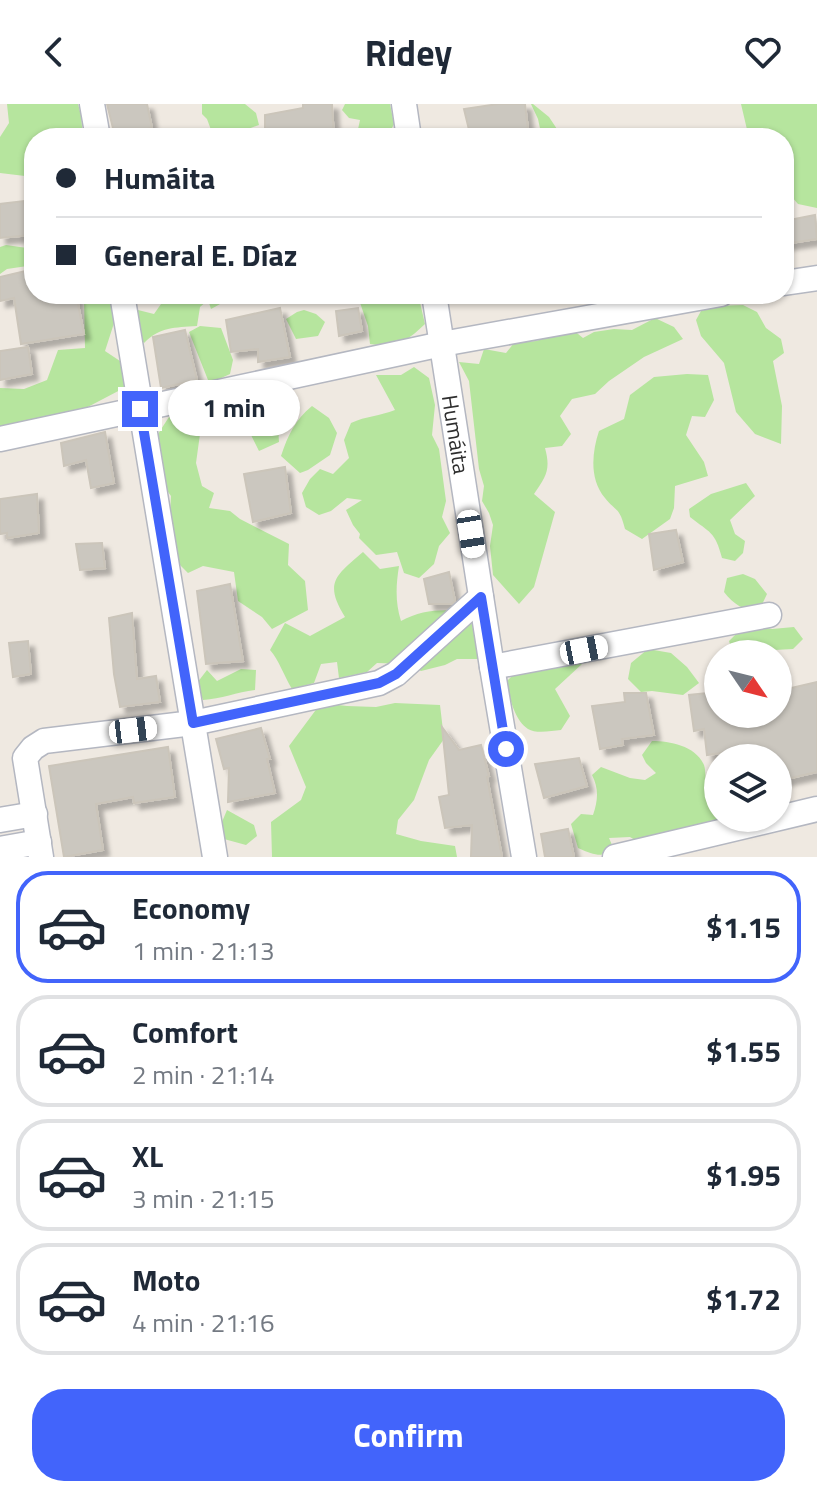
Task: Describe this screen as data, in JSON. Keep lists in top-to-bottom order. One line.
{"streets":{"street":["Humáita"]},"north":"bottom right","page":{"header":"Ridey","banner":["Humáita","General E. Díaz"],"bubble":"1 min","list":[{"name":"Economy","note":"1 min · 21:13","value":"$1.15"},{"name":"Comfort","note":"2 min · 21:14","value":"$1.55"},{"name":"XL","note":"3 min · 21:15","value":"$1.95"},{"name":"Moto","note":"4 min · 21:16","value":"$1.72"}],"buttons":"Confirm"}}
